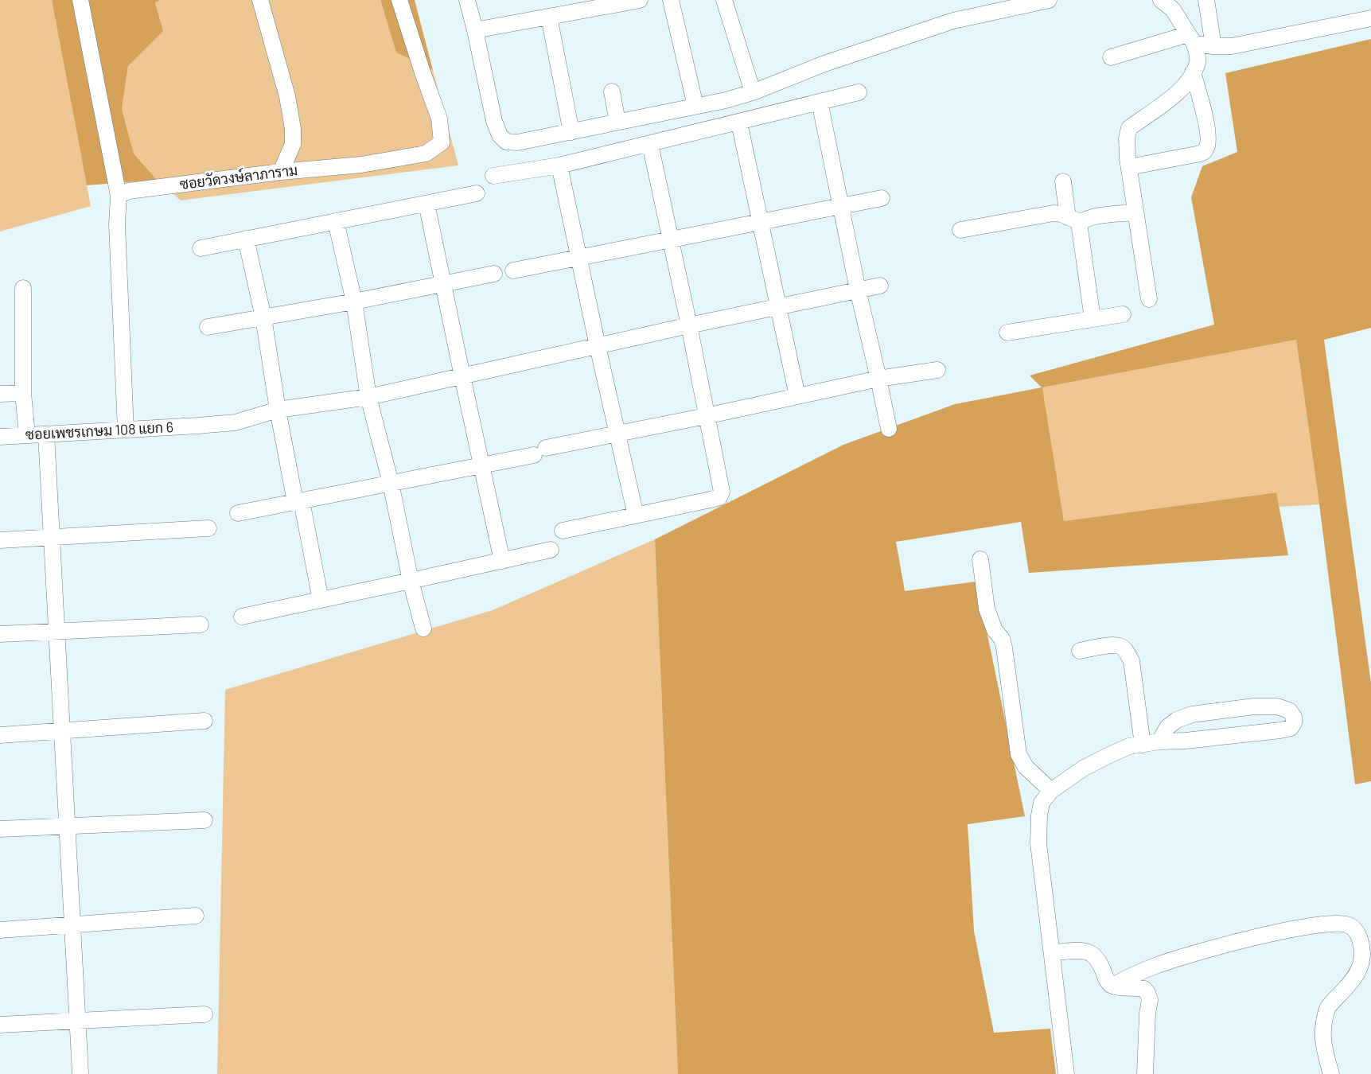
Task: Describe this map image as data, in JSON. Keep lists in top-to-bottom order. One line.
{"streets":{"street":["ซอยวัดวงษ์ลาภาราม","ซอยเพชรเกษม 108 แยก 6"]}}
